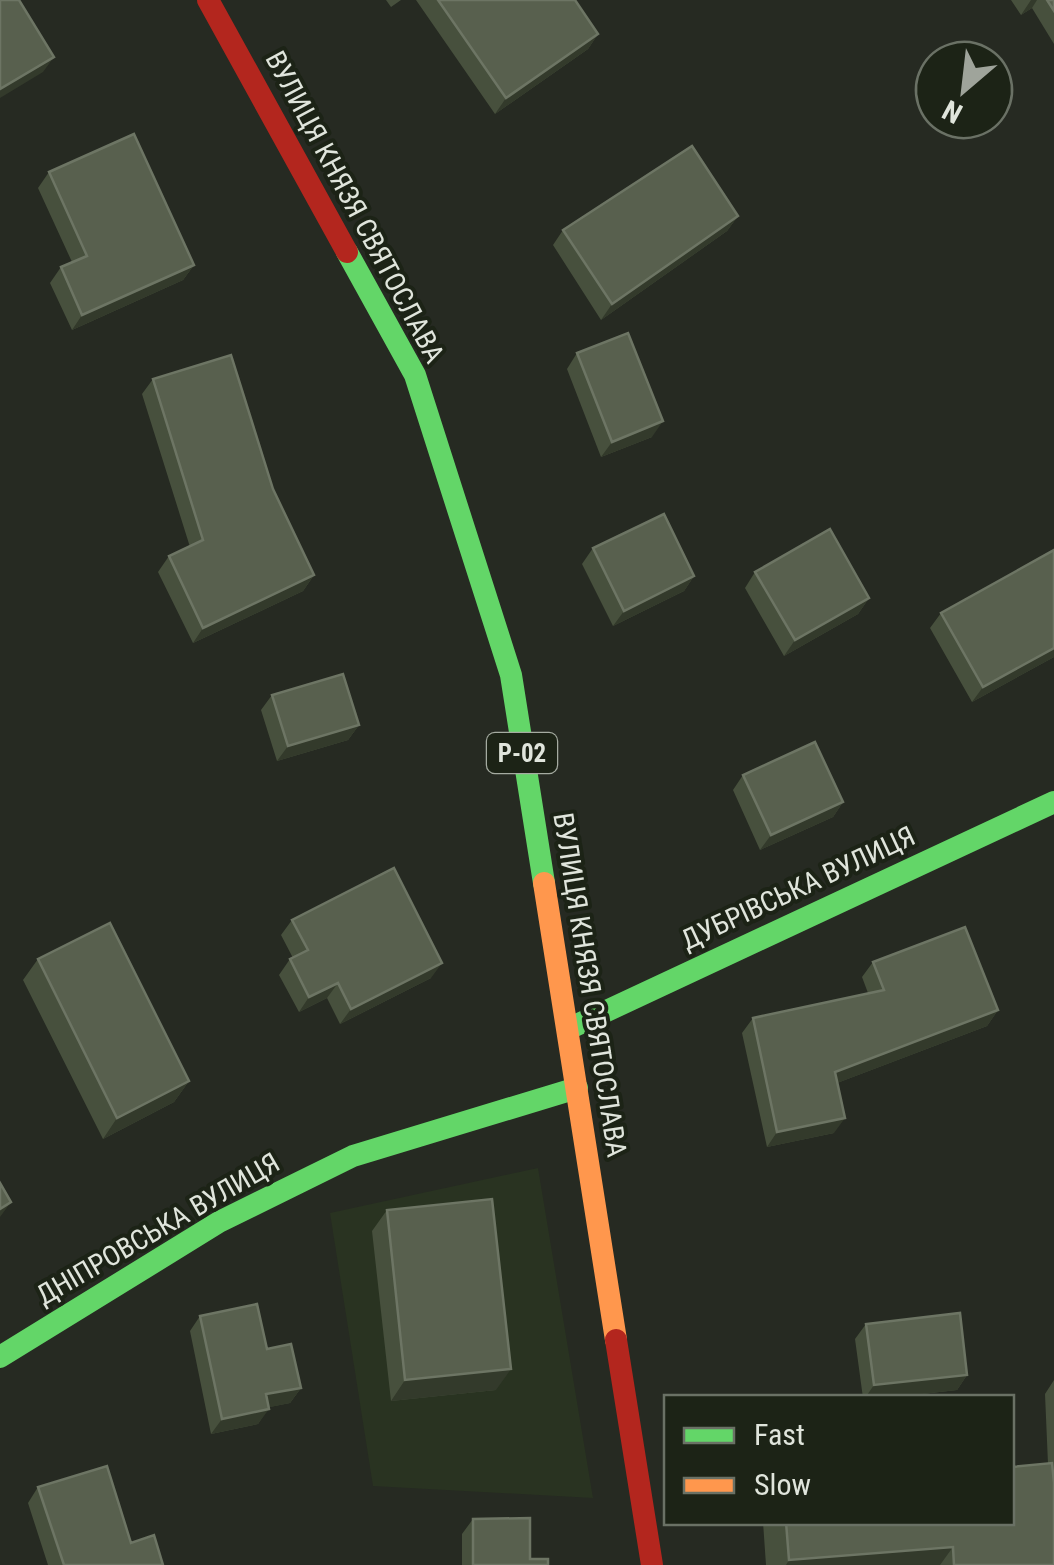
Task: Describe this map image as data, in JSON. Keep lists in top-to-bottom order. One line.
{"streets":{"main road":["ВУЛИЦЯ КНЯЗЯ СВЯТОСЛАВА","Р-02","ДУБРІВСЬКА ВУЛИЦЯ","ДНІПРОВСЬКА ВУЛИЦЯ"]},"crossings":[["ВУЛИЦЯ КНЯЗЯ СВЯТОСЛАВА","ДУБРІВСЬКА ВУЛИЦЯ"],["ВУЛИЦЯ КНЯЗЯ СВЯТОСЛАВА","ДНІПРОВСЬКА ВУЛИЦЯ"]],"legend":["Fast","Slow"],"north":"bottom left"}
